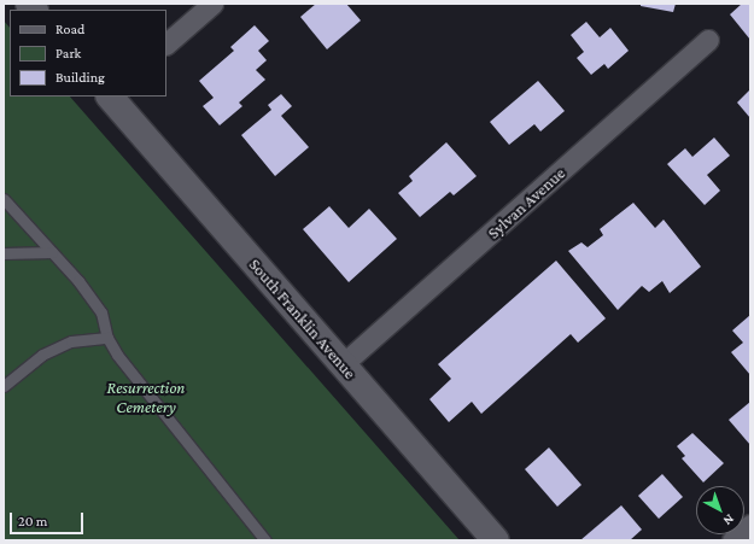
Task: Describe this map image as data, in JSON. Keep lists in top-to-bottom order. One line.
{"streets":{"street":["Sylvan Avenue","South Franklin Avenue"]},"crossings":[["Sylvan Avenue","South Franklin Avenue"]],"parks":["Resurrection Cemetery"],"legend":["Road","Park","Building"],"scale_bar":"20 m","north":"bottom right"}
